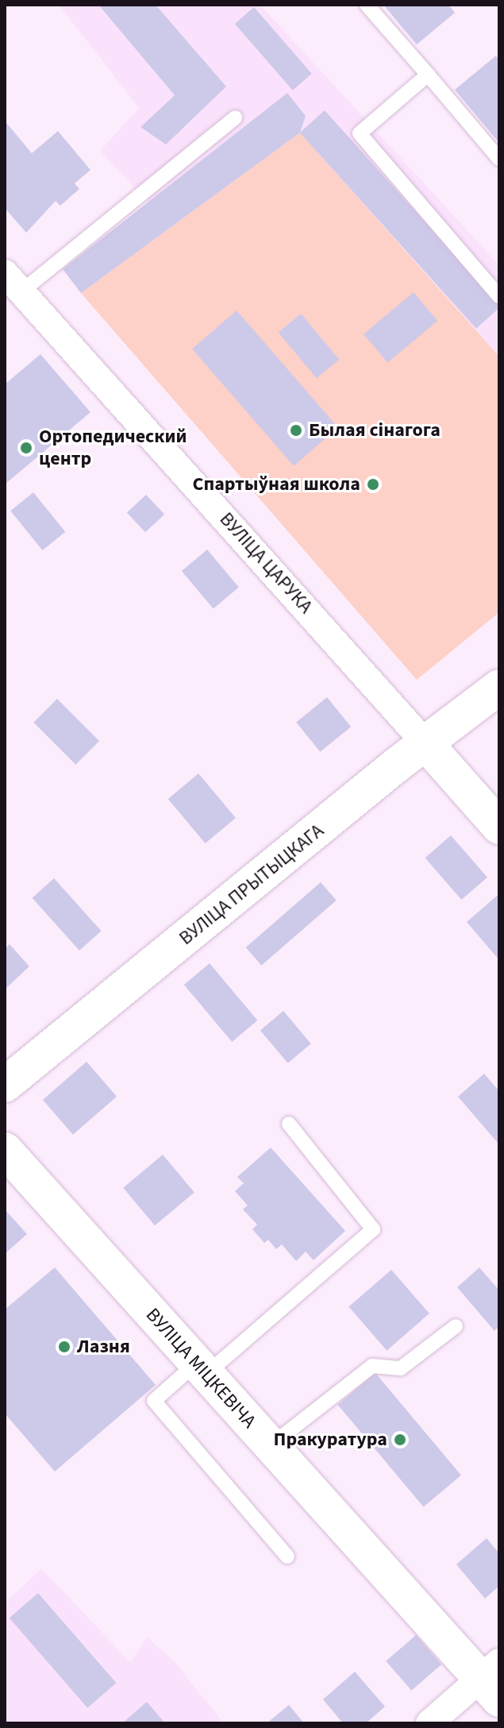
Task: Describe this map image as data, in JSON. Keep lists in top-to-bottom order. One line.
{"streets":{"street":["ВУЛІЦА ЦАРУКА","ВУЛІЦА ПРЫТЫЦКАГА","ВУЛІЦА МІЦКЕВІЧА"]},"crossings":[["ВУЛІЦА ЦАРУКА","ВУЛІЦА ПРЫТЫЦКАГА"]],"places":["Былая сінагога","Ортопедический центр","Спартыўная школа","Лазня","Пракуратура"]}
